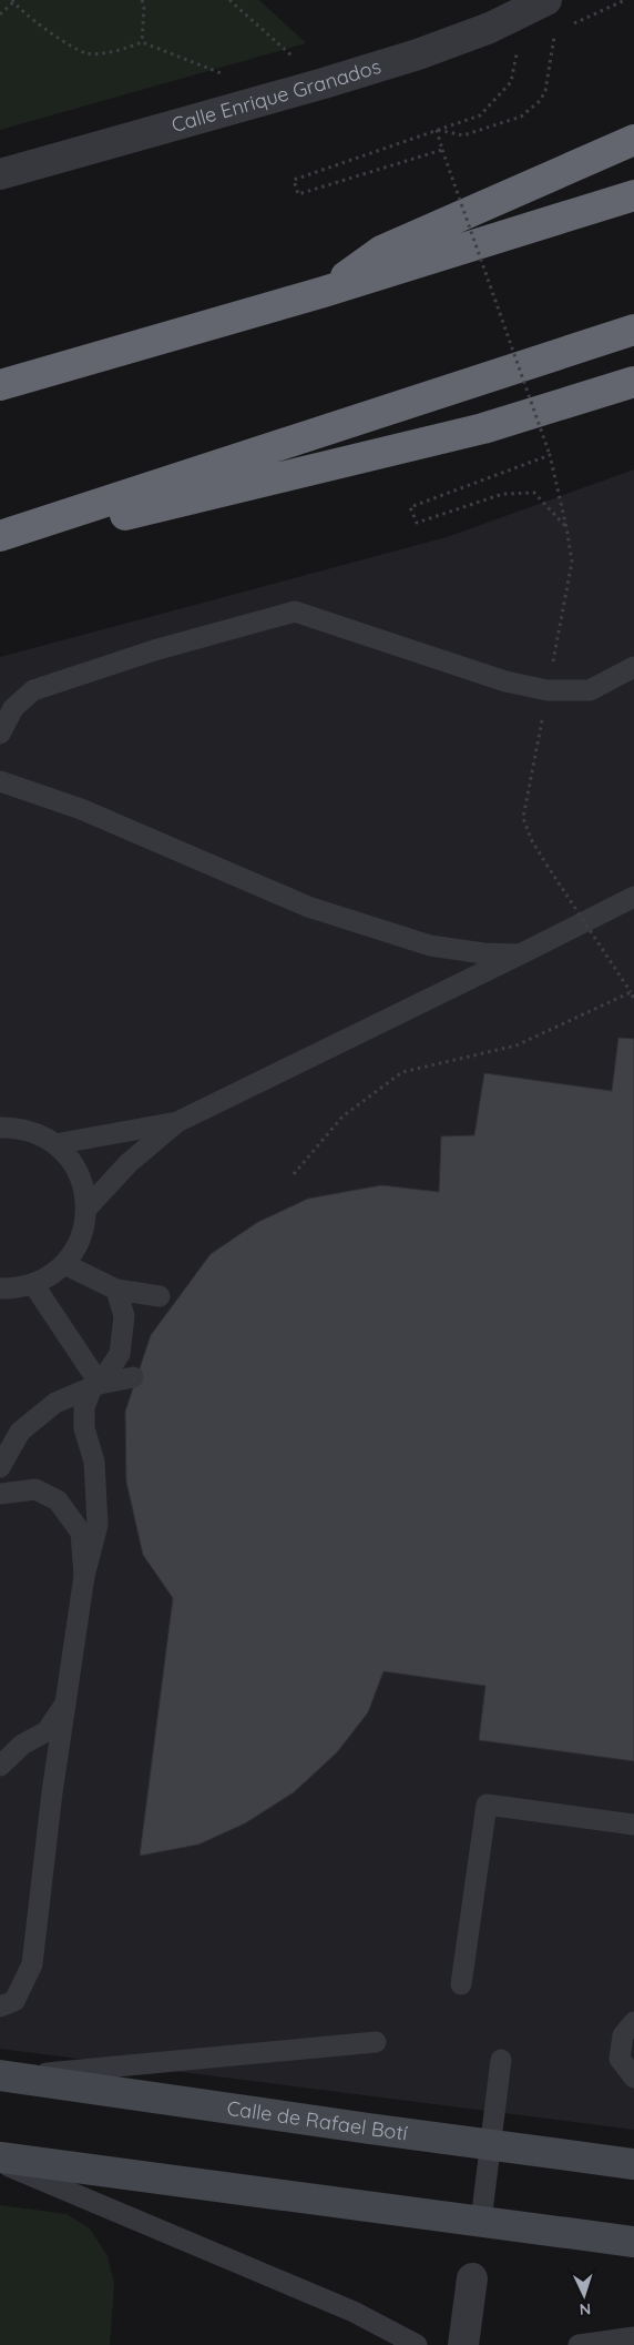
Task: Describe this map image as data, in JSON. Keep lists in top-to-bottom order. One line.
{"streets":{"street":["Calle Enrique Granados","Calle de Rafael Botí"]},"north":"bottom"}
